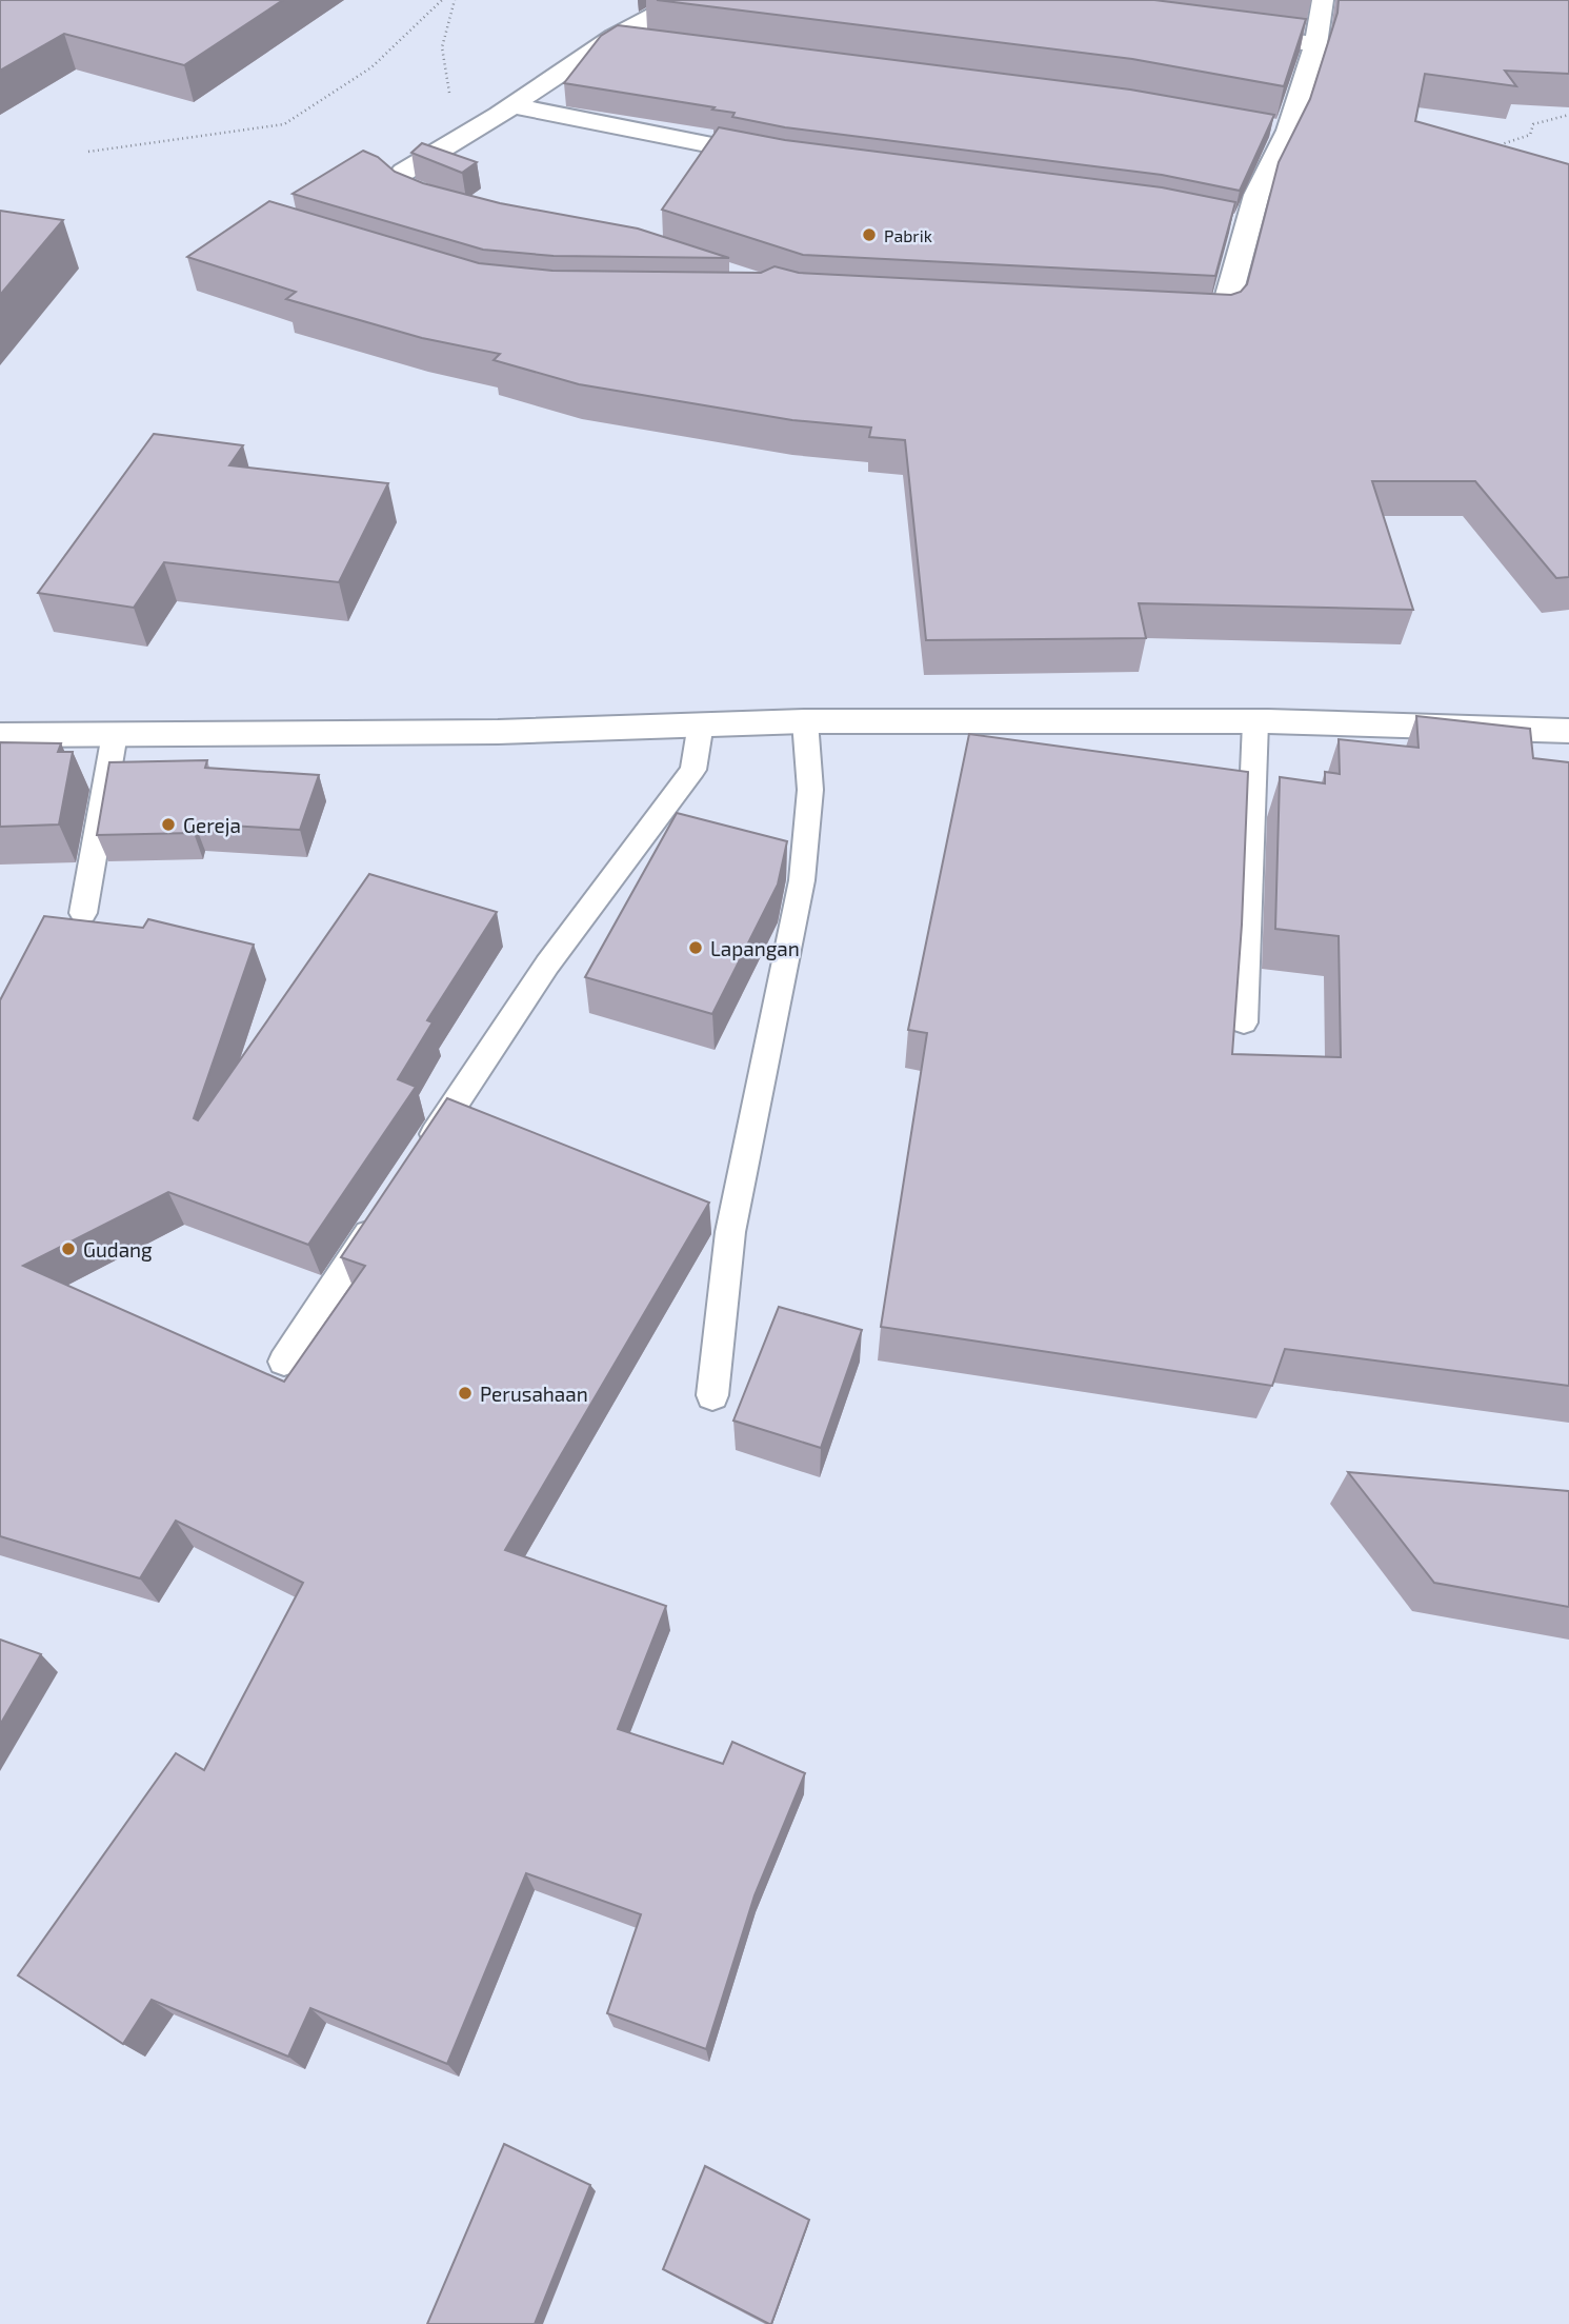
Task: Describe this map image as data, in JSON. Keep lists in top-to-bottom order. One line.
{"places":["Pabrik","Gereja","Lapangan","Gudang","Perusahaan"]}
